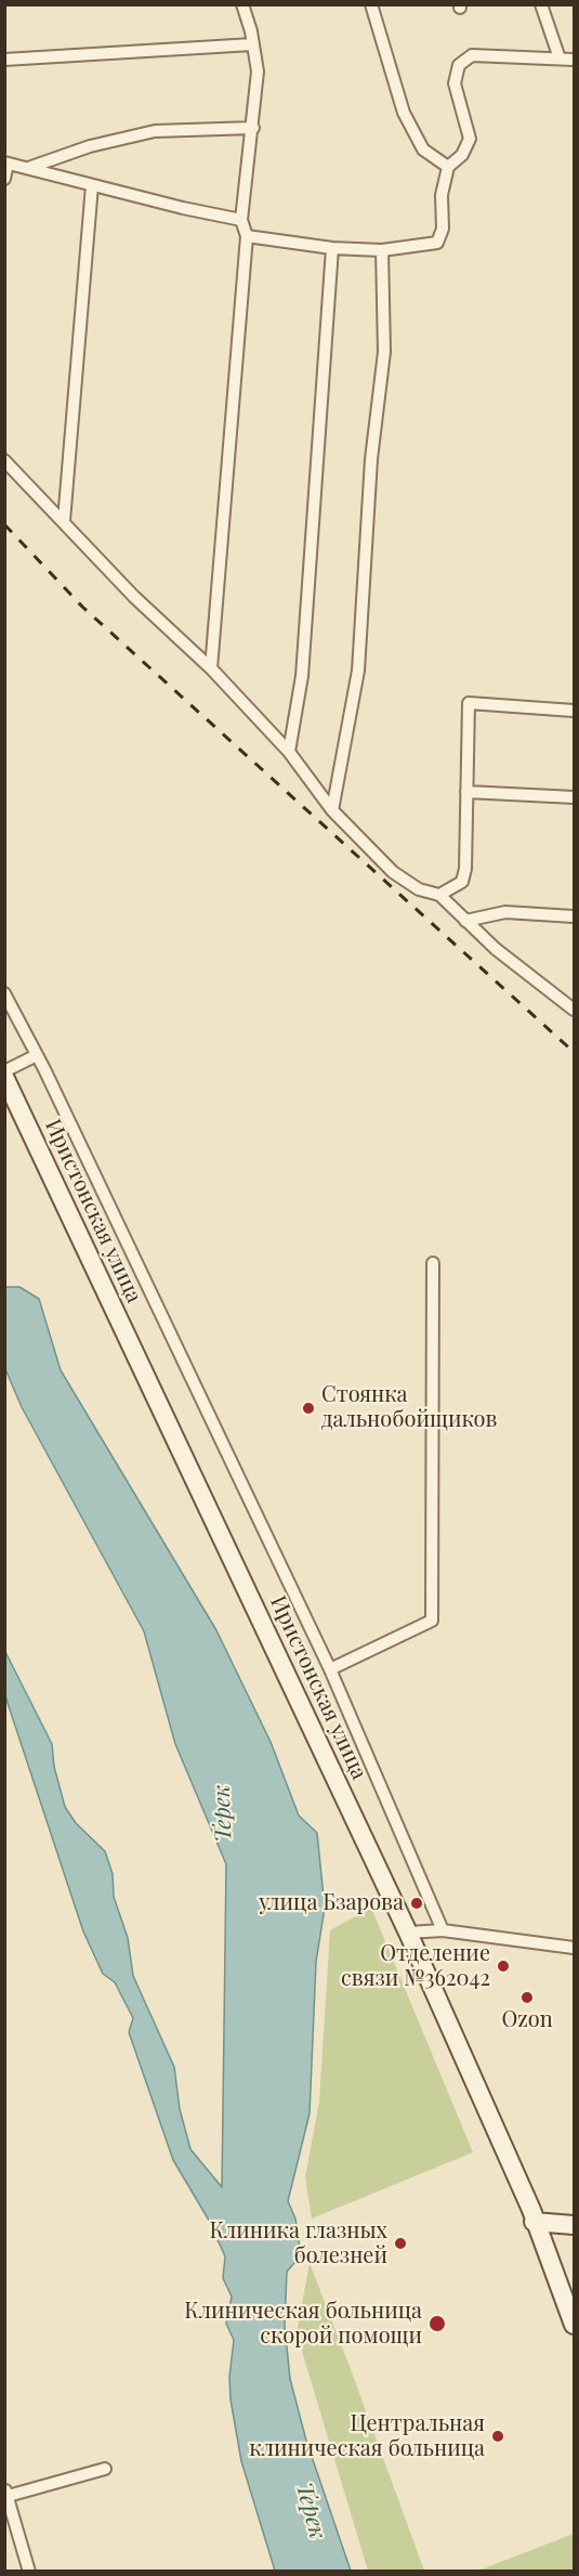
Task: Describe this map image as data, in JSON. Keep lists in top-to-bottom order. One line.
{"streets":{"main road":["Иристонская улица"]},"water":["Терек"],"places":["Стоянка дальнобойщиков","улица Бзарова","Отделение связи №362042","Ozon","Клиника глазных болезней","Клиническая больница скорой помощи","Центральная клиническая больница"]}
